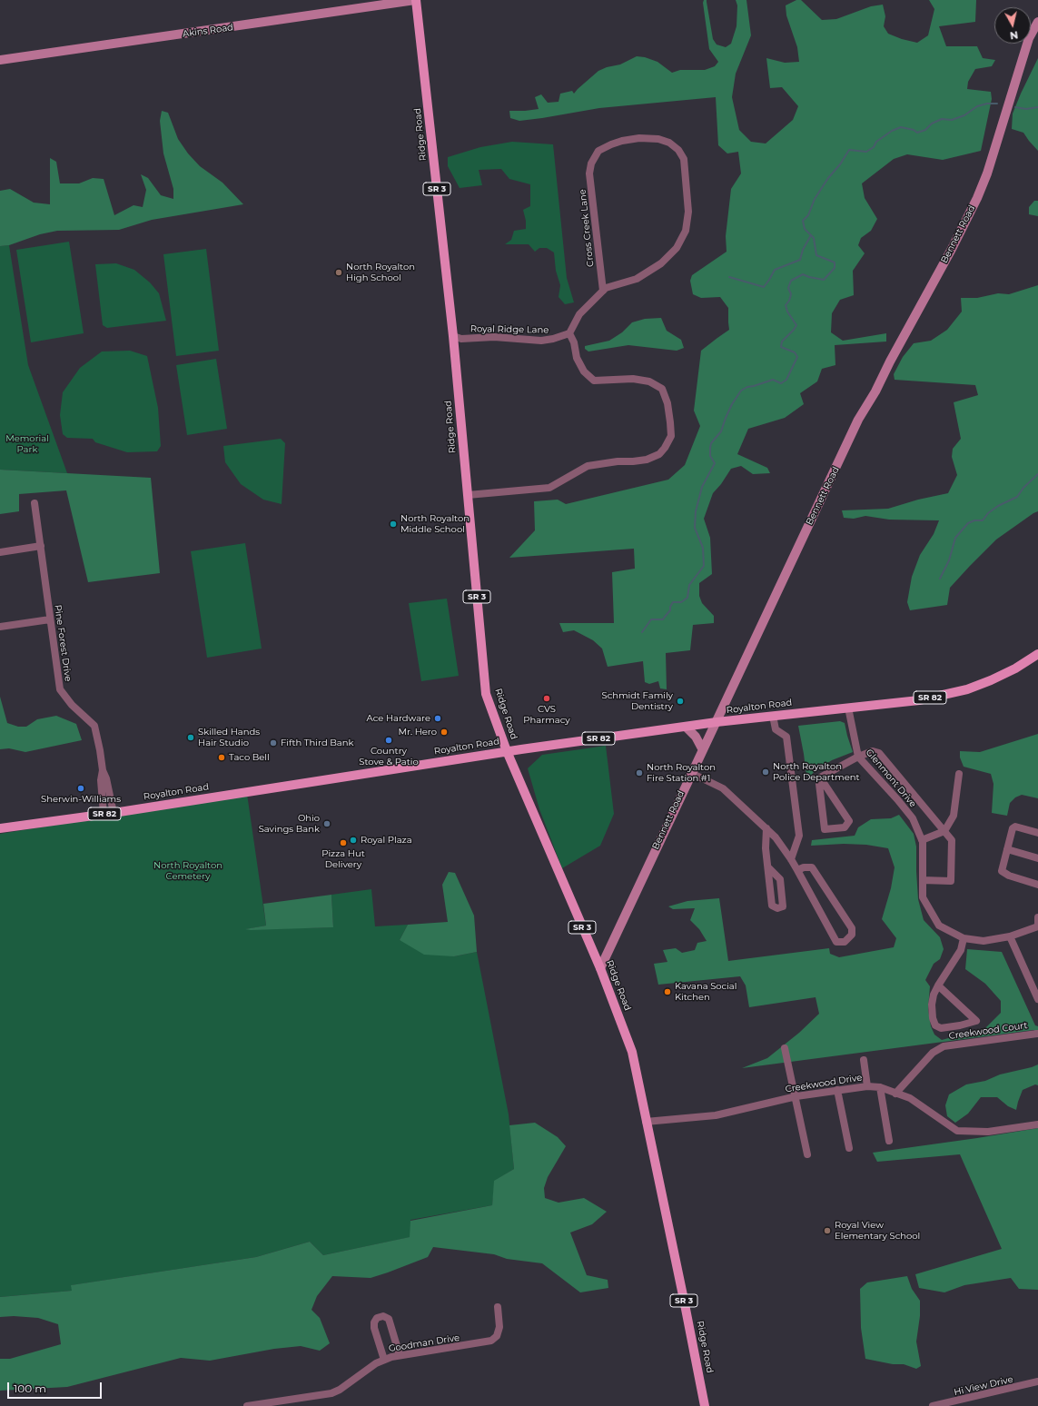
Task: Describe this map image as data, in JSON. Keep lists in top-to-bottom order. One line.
{"streets":{"main road":["Ridge Road","SR 3","SR 82","Royalton Road"],"street":["Akins Road","Cross Creek Lane","Bennett Road","Royal Ridge Lane","Pine Forest Drive","Glenmont Drive","Creekwood Court","Creekwood Drive","Goodman Drive","Hi View Drive"]},"crossings":[["Akins Road","Ridge Road"],["Ridge Road","Bennett Road"],["Ridge Road","Royal Ridge Lane"],["Ridge Road","Royalton Road"],["Ridge Road","Creekwood Drive"],["Bennett Road","Royalton Road"],["Pine Forest Drive","Royalton Road"],["Royalton Road","Glenmont Drive"],["Creekwood Court","Creekwood Drive"]],"parks":["Memorial Park","North Royalton Cemetery"],"places":["North Royalton High School","North Royalton Middle School","CVS Pharmacy","Schmidt Family Dentistry","Ace Hardware","Mr. Hero","Skilled Hands Hair Studio","Country Stove & Patio","Fifth Third Bank","Taco Bell","North Royalton Police Department","North Royalton Fire Station #1","Sherwin-Williams","Ohio Savings Bank","Royal Plaza","Pizza Hut Delivery","Kavana Social Kitchen","Royal View Elementary School"],"scale_bar":"100 m","north":"bottom"}
